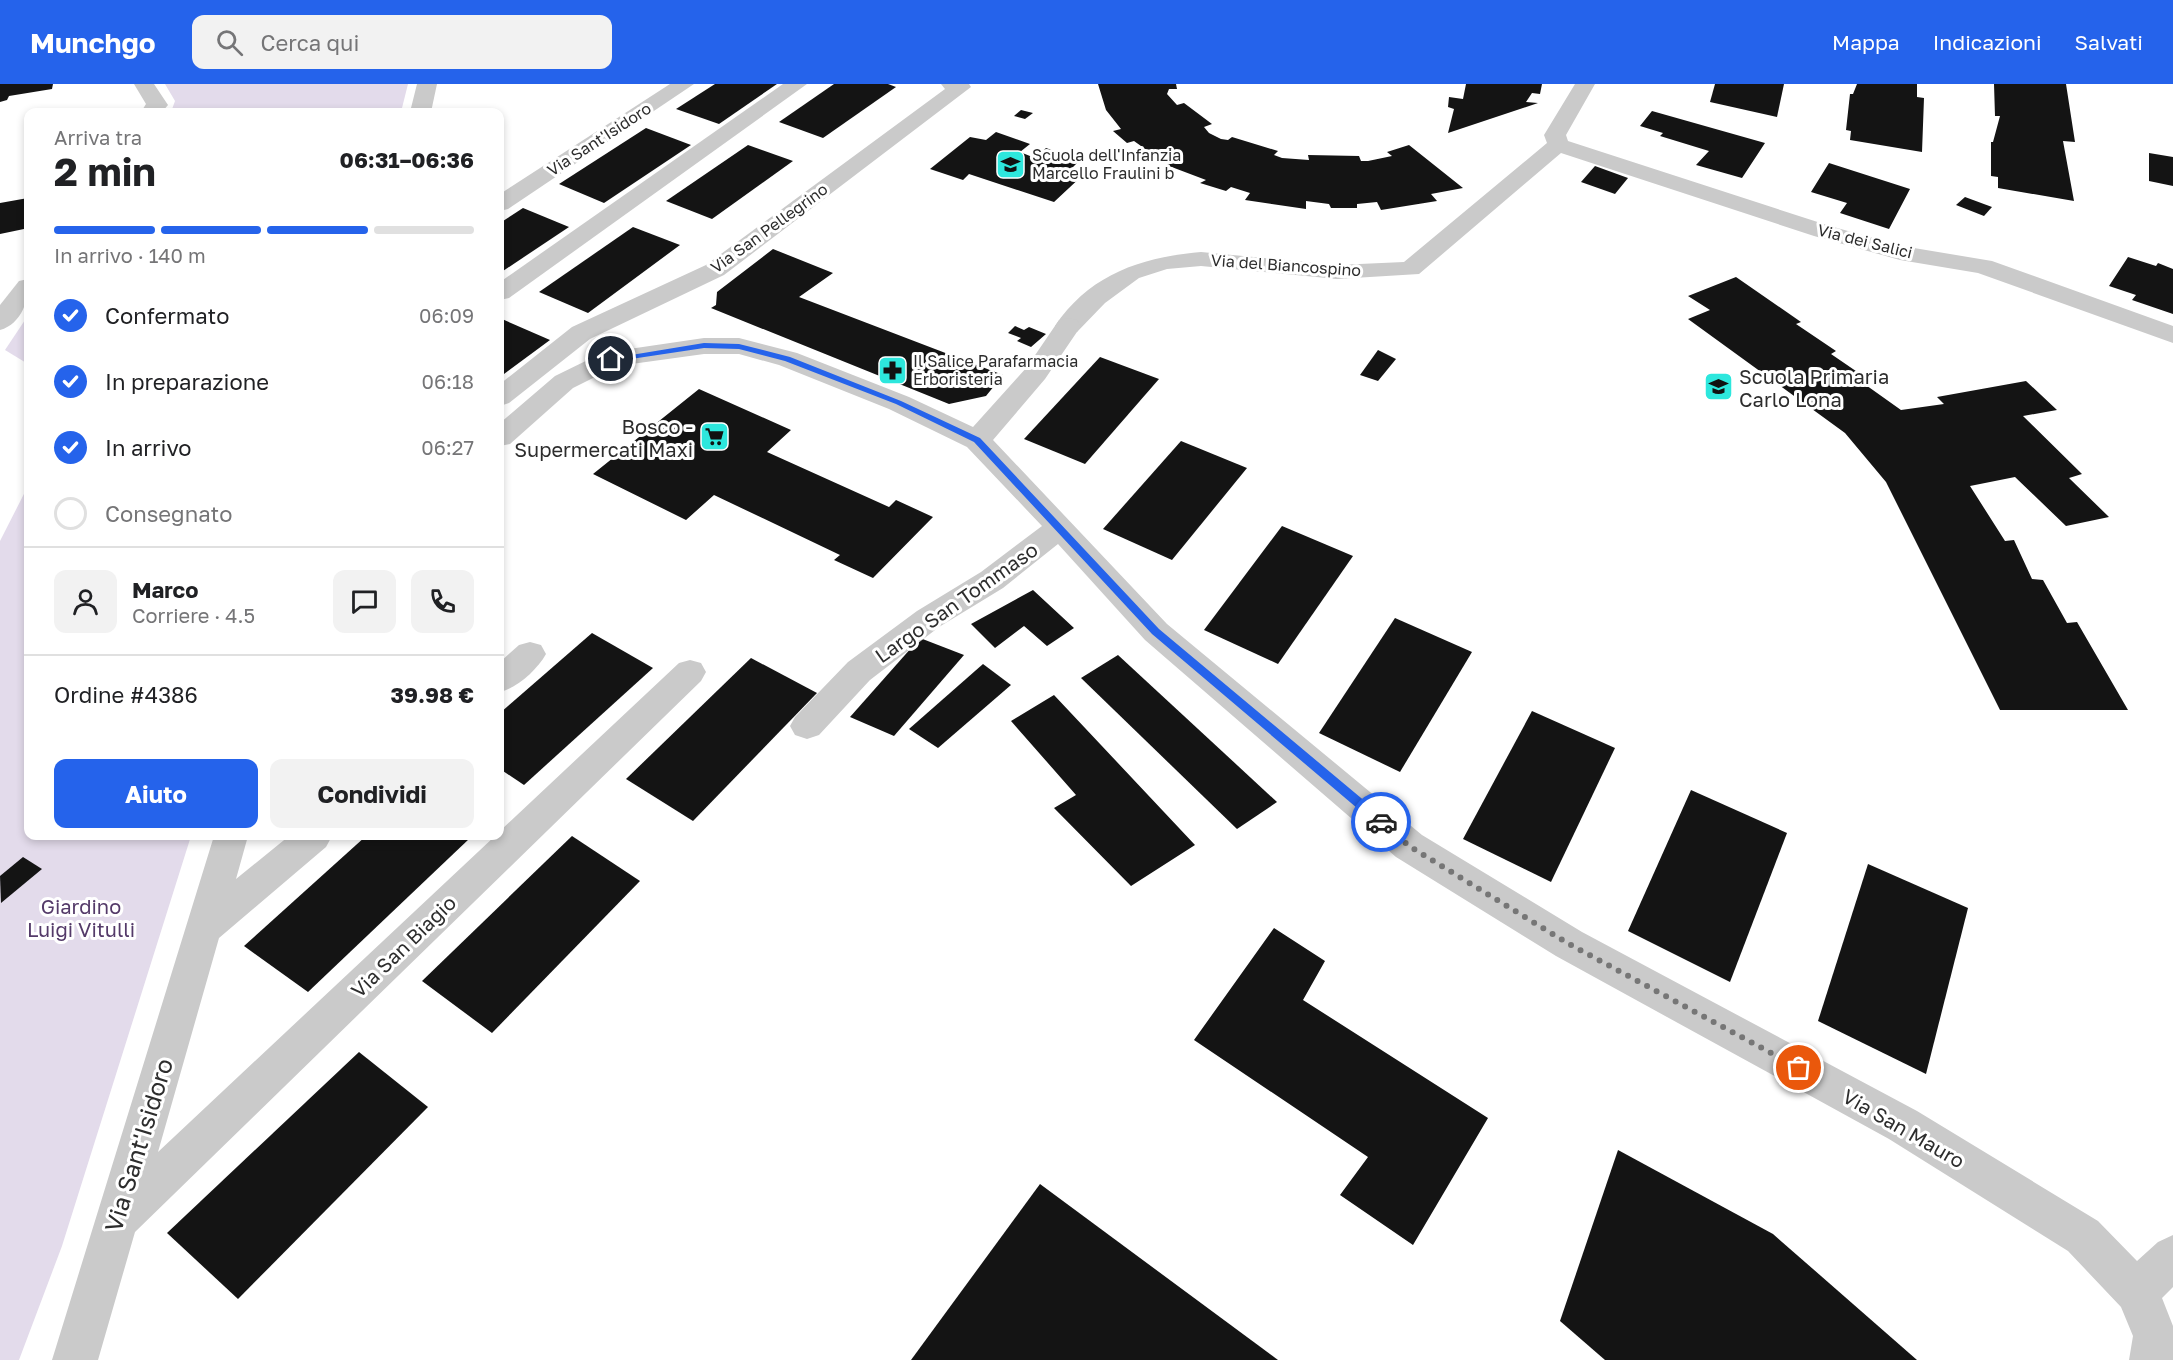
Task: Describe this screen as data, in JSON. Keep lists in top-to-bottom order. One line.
{"streets":{"street":["Via Sant'Isidoro","Via San Pellegrino","Via dei Salici","Via del Biancospino","Largo San Tommaso","Via San Biagio","Via San Mauro"]},"crossings":[["Via Sant'Isidoro","Via San Biagio"],["Via dei Salici","Via del Biancospino"],["Largo San Tommaso","Via San Mauro"]],"parks":["Giardino Luigi Vitulli"],"places":{"school or university":["Scuola dell'Infanzia Marcello Fraulini b","Scuola Primaria Carlo Lona"],"pharmacy":["Il Salice Parafarmacia Erboristeria"],"supermarket":["Bosco - Supermercati Maxi"]},"page":{"header":"Munchgo","search":"Cerca qui","nav":["Mappa","Indicazioni","Salvati"],"heading":["2 min","Arriva tra","06:31–06:36"],"panel":["Marco","Corriere · 4.5","Ordine #4386","39.98 €"],"bar":"In arrivo · 140 m","list":[["Confermato","06:09"],["In preparazione","06:18"],["In arrivo","06:27"],"Consegnato"],"buttons":["Aiuto","Condividi"]}}
